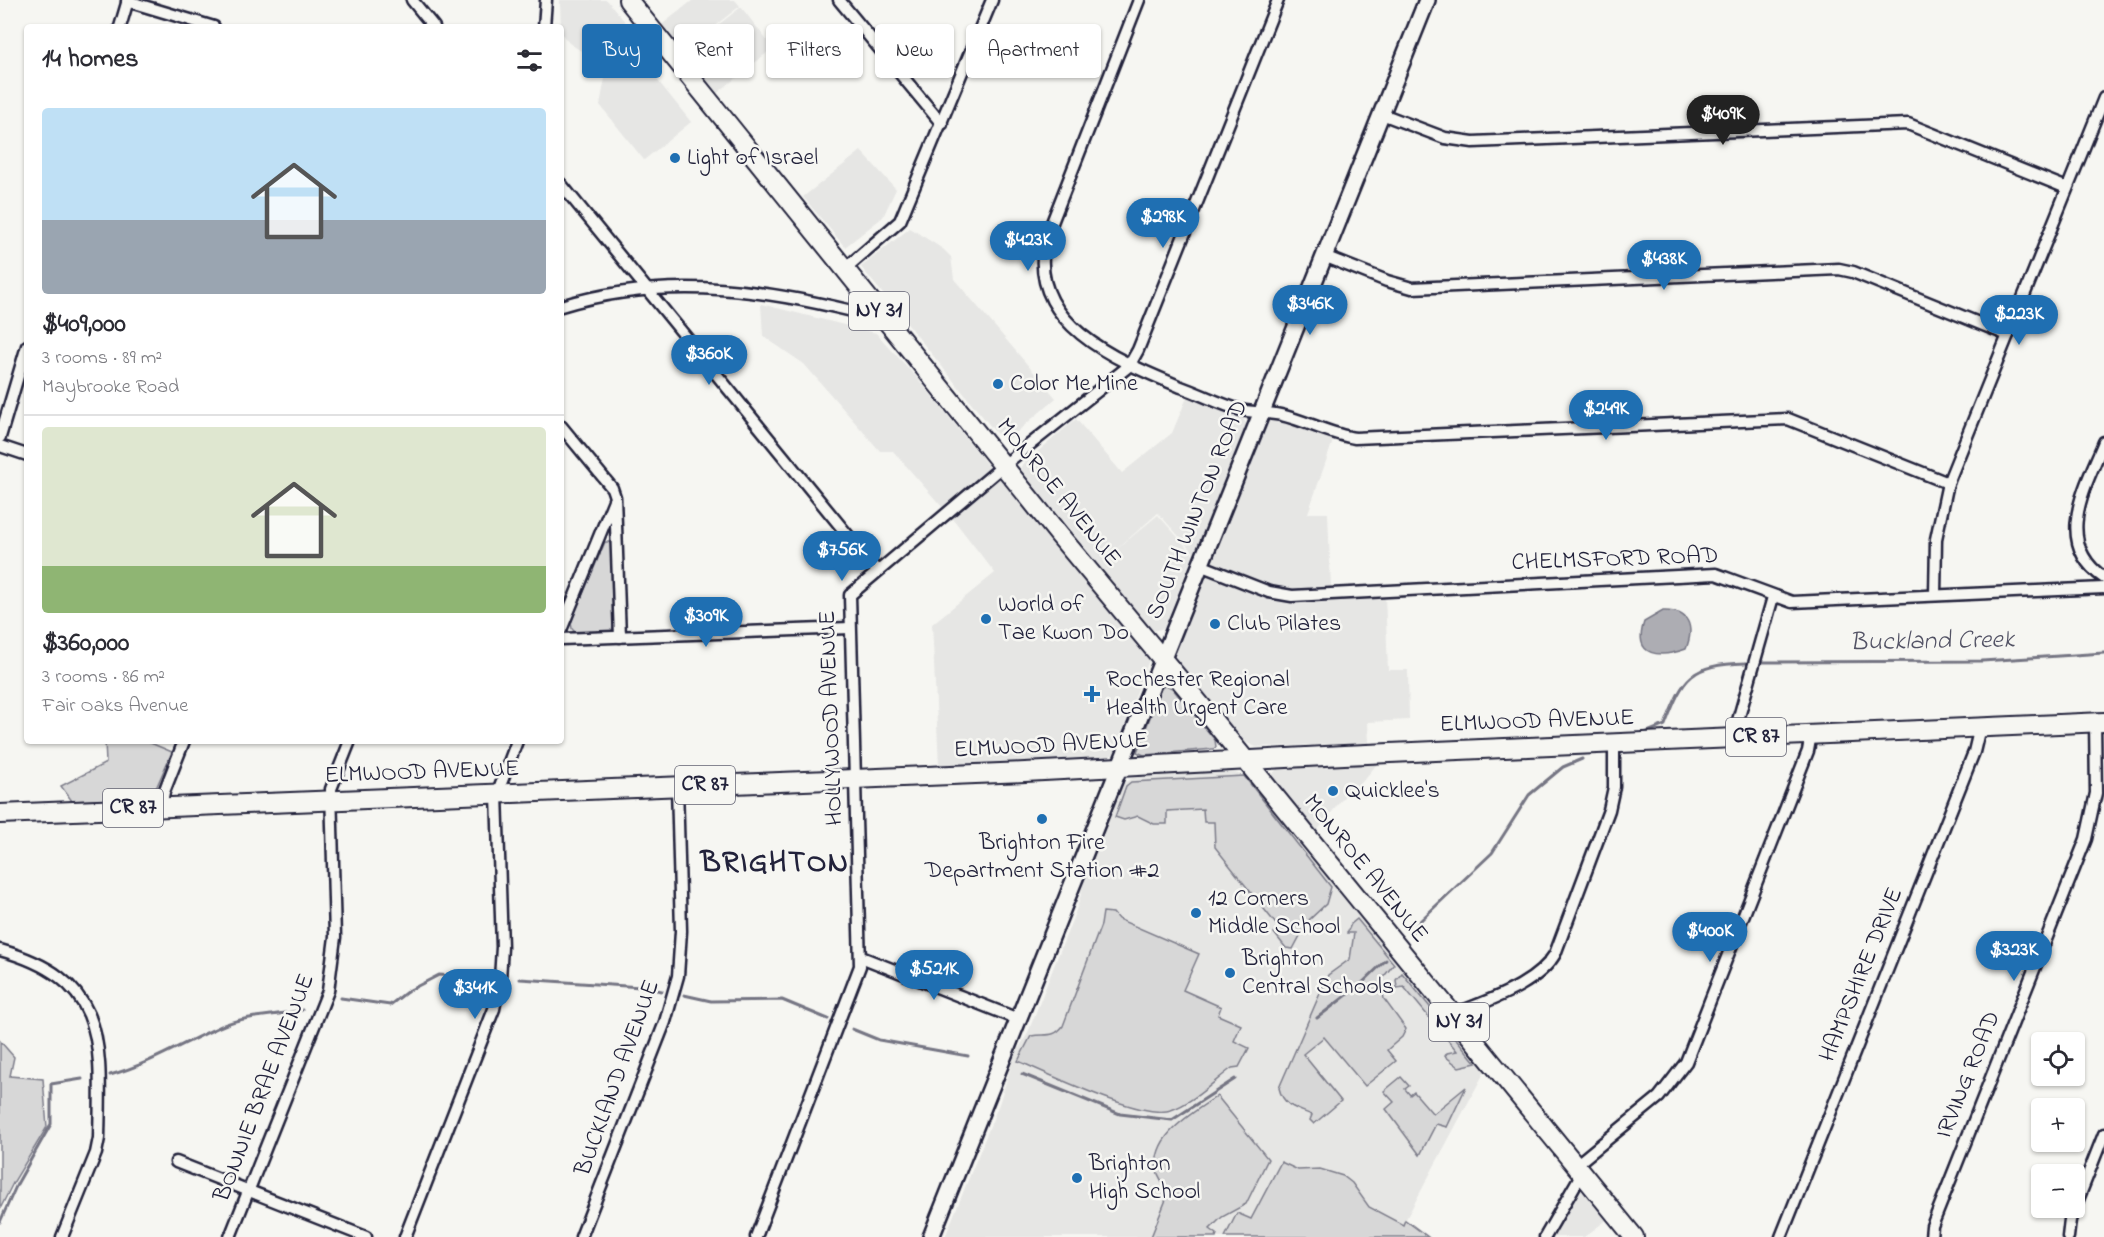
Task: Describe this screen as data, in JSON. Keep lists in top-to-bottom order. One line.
{"streets":{"main road":["NY 31","MONROE AVENUE","SOUTH WINTON ROAD","ELMWOOD AVENUE","CR 87"],"street":["CHELMSFORD ROAD","HOLLYWOOD AVENUE","HAMPSHIRE DRIVE","IRVING ROAD","BUCKLAND AVENUE","BONNIE BRAE AVENUE"]},"crossings":[["MONROE AVENUE","SOUTH WINTON ROAD"],["MONROE AVENUE","HOLLYWOOD AVENUE"],["MONROE AVENUE","ELMWOOD AVENUE"],["SOUTH WINTON ROAD","CHELMSFORD ROAD"],["SOUTH WINTON ROAD","ELMWOOD AVENUE"],["HOLLYWOOD AVENUE","ELMWOOD AVENUE"],["ELMWOOD AVENUE","HAMPSHIRE DRIVE"],["ELMWOOD AVENUE","IRVING ROAD"],["ELMWOOD AVENUE","BUCKLAND AVENUE"],["ELMWOOD AVENUE","BONNIE BRAE AVENUE"]],"districts":["BRIGHTON"],"water":["Buckland Creek"],"places":{"other":["Light of Israel","Color Me Mine","World of Tae Kwon Do","Club Pilates","Quicklee's","Brighton Fire Department Station #2","12 Corners Middle School","Brighton Central Schools","Brighton High School"],"health":["Rochester Regional Health Urgent Care"]},"page":{"chip":["Buy","Rent","Filters","New","Apartment"],"heading":"14 homes","price":["$409K","$298K","$423K","$438K","$346K","$223K","$360K","$249K","$756K","$309K","$400K","$323K","$521K","$341K"],"list":[{"name":"$409,000","note":"3 rooms · 89 m² · Maybrooke Road"},{"name":"$360,000","note":"3 rooms · 86 m² · Fair Oaks Avenue"}],"map_buttons":["+","−"]}}
